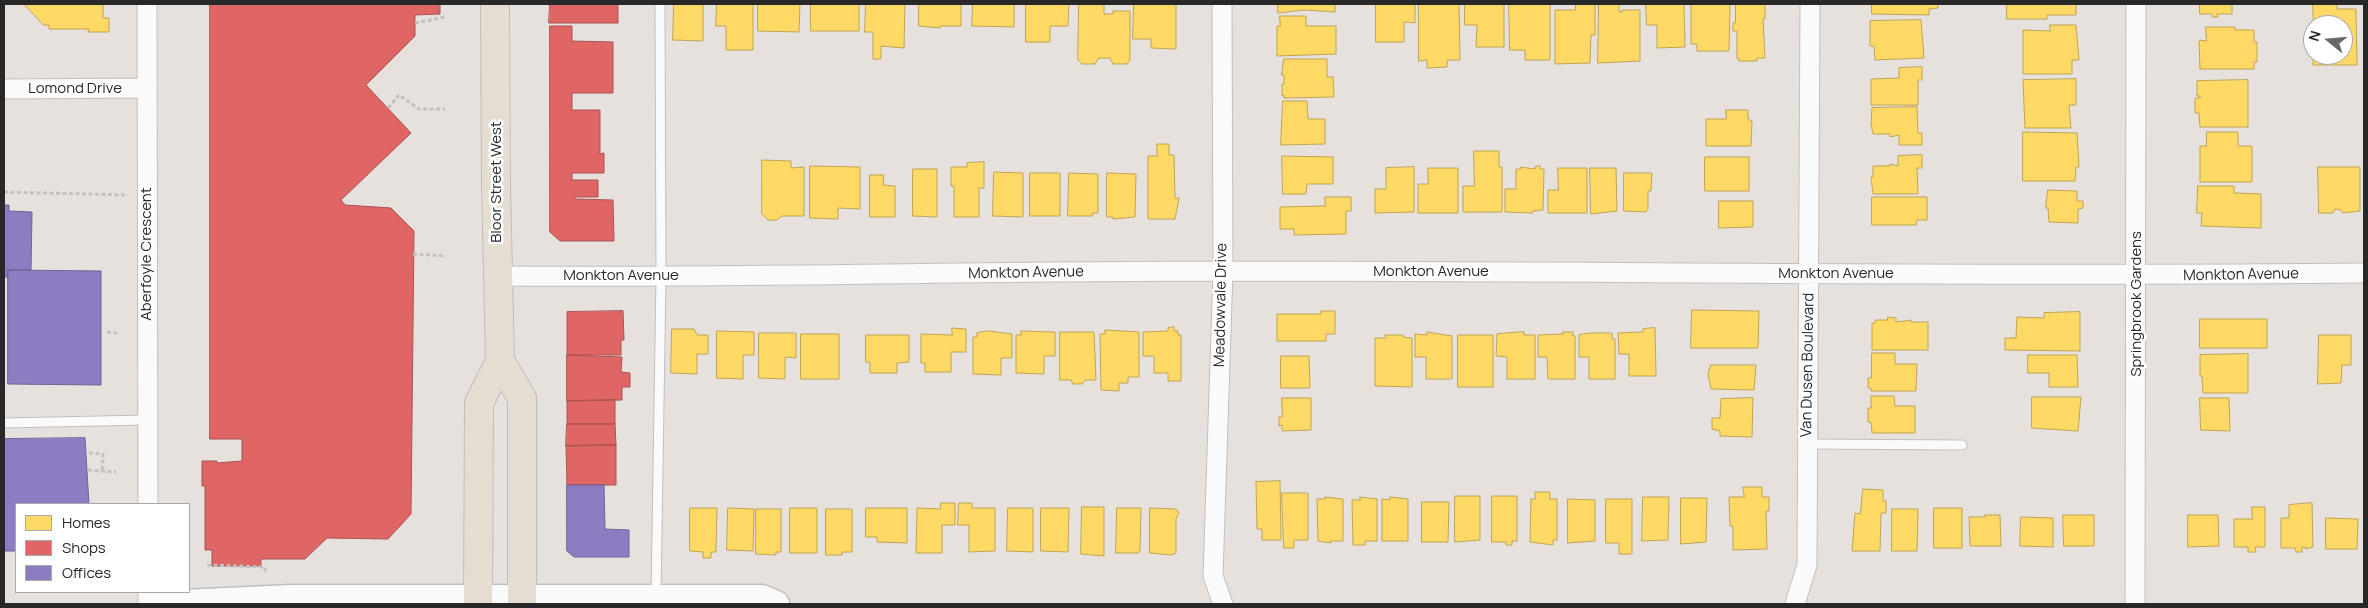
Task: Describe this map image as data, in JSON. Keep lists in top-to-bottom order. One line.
{"streets":{"main road":["Bloor Street West"],"street":["Lomond Drive","Aberfoyle Crescent","Monkton Avenue","Springbrook Gardens","Meadowvale Drive","Van Dusen Boulevard"]},"crossings":[["Lomond Drive","Aberfoyle Crescent"],["Bloor Street West","Monkton Avenue"],["Monkton Avenue","Springbrook Gardens"],["Monkton Avenue","Meadowvale Drive"],["Monkton Avenue","Van Dusen Boulevard"]],"legend":["Homes","Shops","Offices"],"north":"left"}
